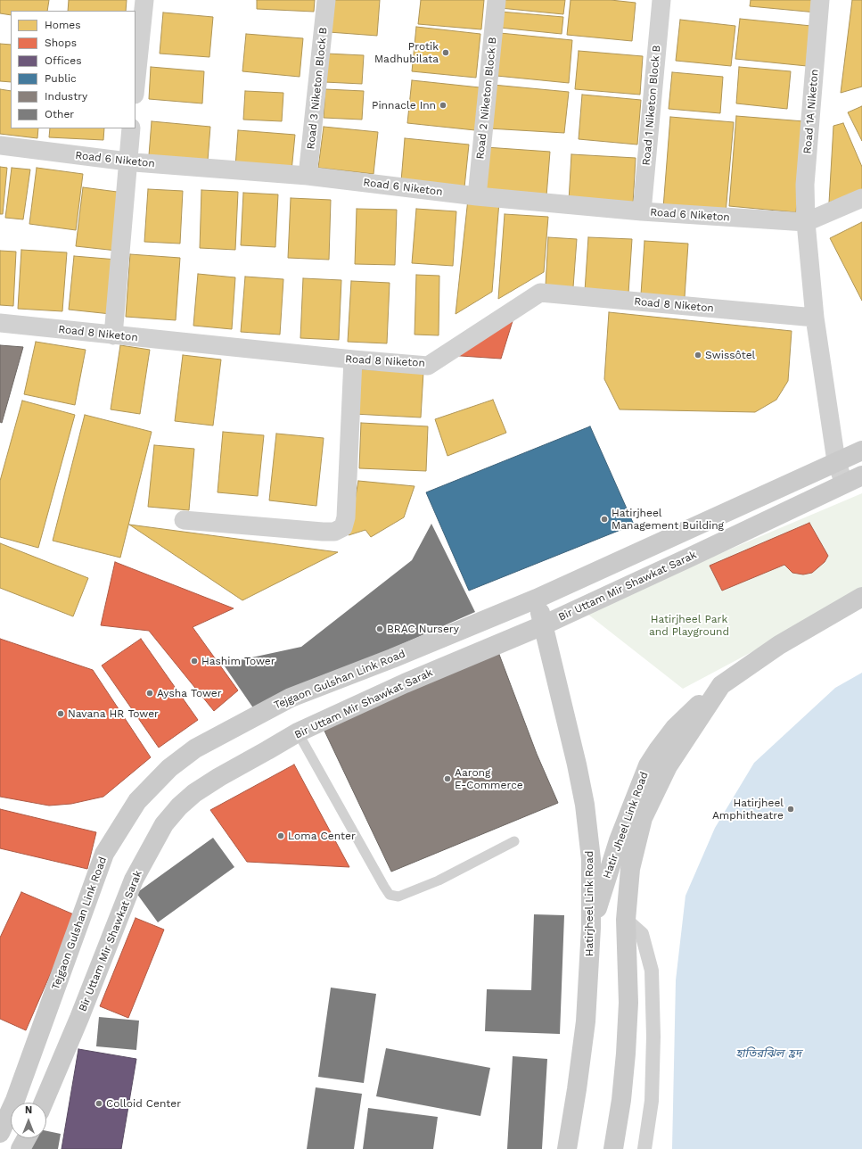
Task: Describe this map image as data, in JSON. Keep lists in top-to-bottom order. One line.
{"streets":{"main road":["Bir Uttam Mir Shawkat Sarak","Tejgaon Gulshan Link Road","Hatir Jheel Link Road","Hatirjheel Link Road"],"street":["Road 3 Niketon Block B","Road 2 Niketon Block B","Road 1 Niketon Block B","Road 1A Niketon","Road 6 Niketon","Road 8 Niketon"]},"crossings":[["Road 3 Niketon Block B","Road 6 Niketon"],["Road 2 Niketon Block B","Road 6 Niketon"],["Road 1 Niketon Block B","Road 6 Niketon"],["Road 1A Niketon","Road 6 Niketon"],["Road 1A Niketon","Road 8 Niketon"],["Road 1A Niketon","Bir Uttam Mir Shawkat Sarak"],["Road 1A Niketon","Tejgaon Gulshan Link Road"],["Bir Uttam Mir Shawkat Sarak","Hatirjheel Link Road"],["Tejgaon Gulshan Link Road","Hatirjheel Link Road"],["Hatir Jheel Link Road","Hatirjheel Link Road"]],"water":["হাতিরঝিল হ্রদ"],"parks":["Hatirjheel Park and Playground"],"places":["Protik Madhubilata","Pinnacle Inn","Swissôtel","Hatirjheel Management Building","BRAC Nursery","Hashim Tower","Aysha Tower","Navana HR Tower","Aarong E-Commerce","Hatirjheel Amphitheatre","Loma Center","Colloid Center"],"legend":["Homes","Shops","Offices","Public","Industry","Other"],"north":"top"}
